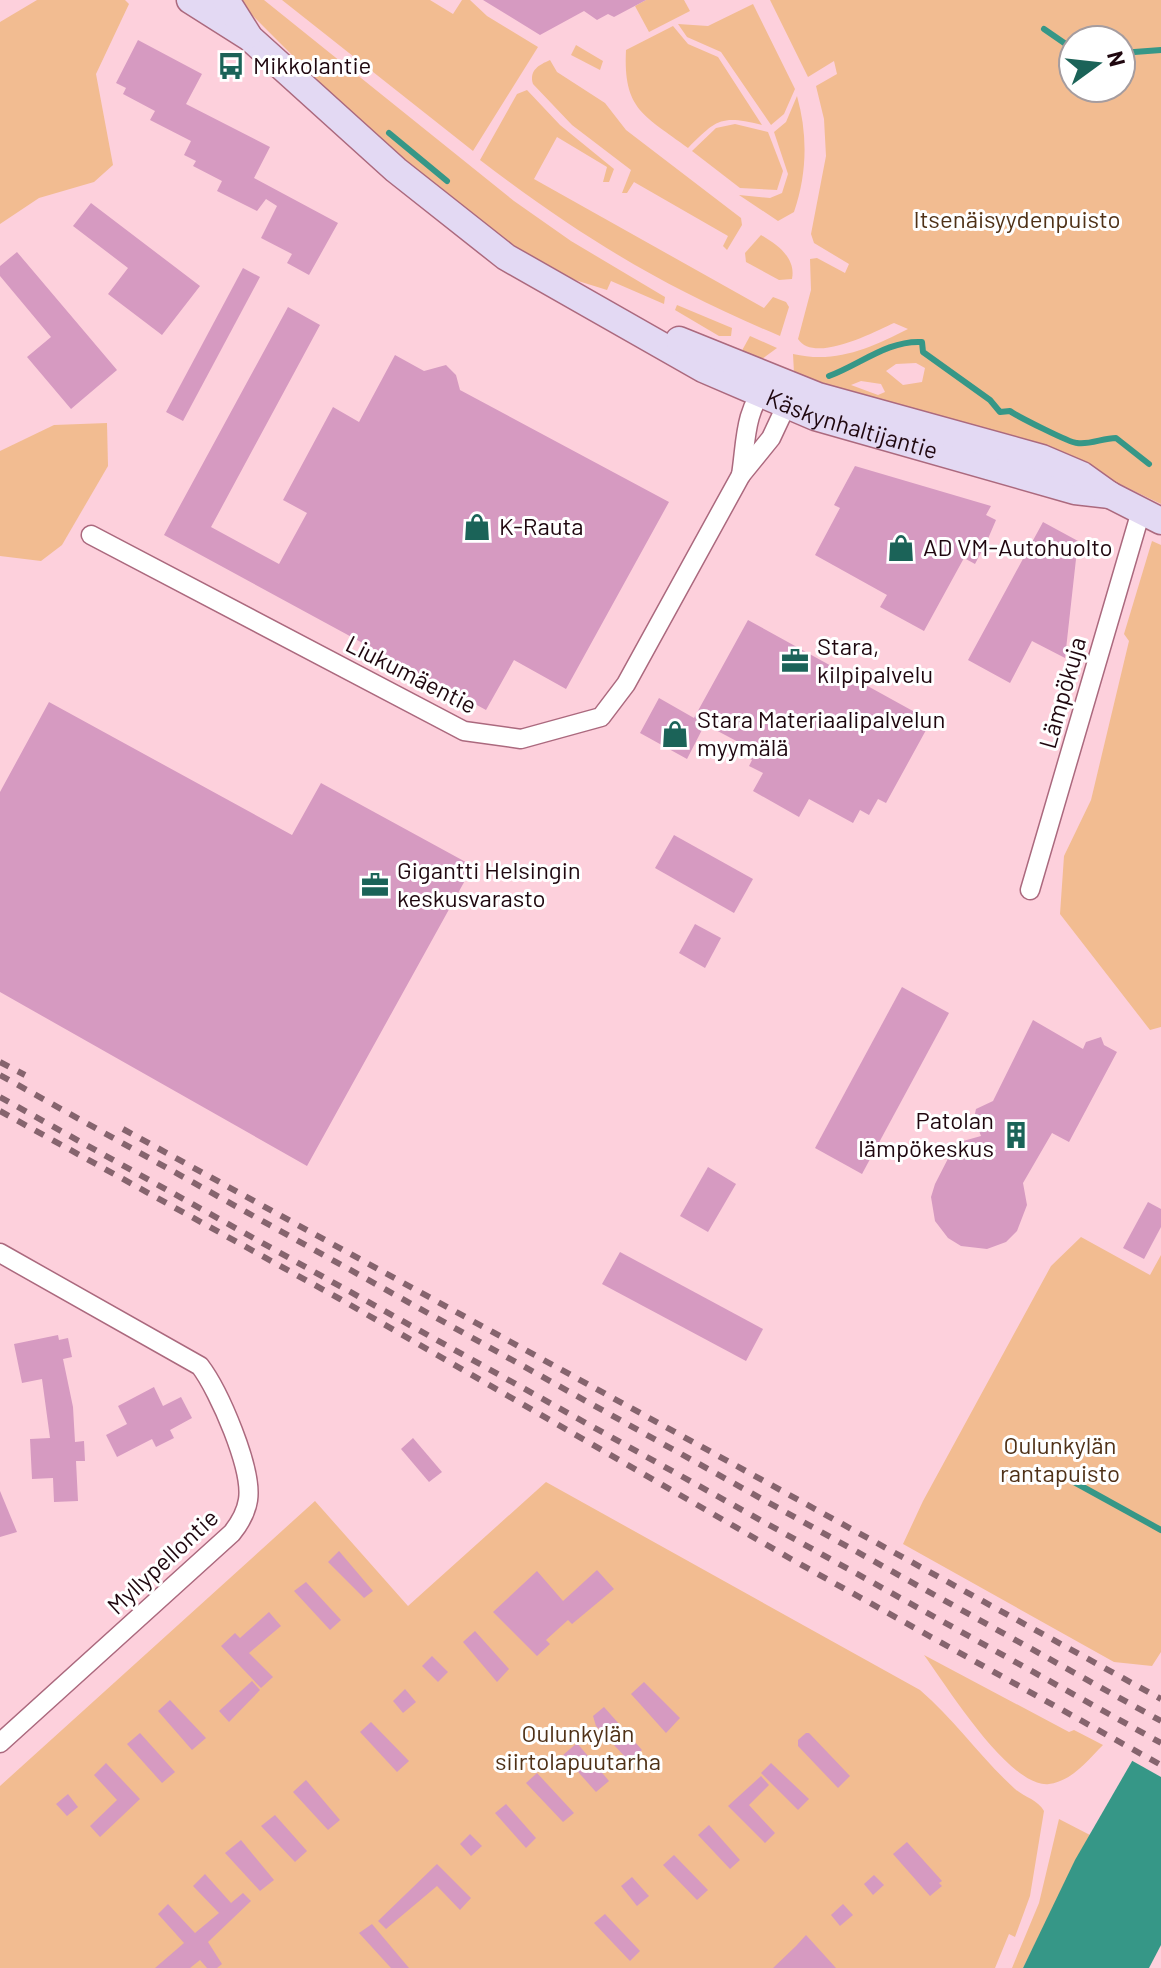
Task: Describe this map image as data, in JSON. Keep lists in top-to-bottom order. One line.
{"streets":{"main road":["Käskynhaltijantie"],"street":["Liukumäentie","Lämpökuja","Myllypellontie"]},"crossings":[["Käskynhaltijantie","Liukumäentie"],["Käskynhaltijantie","Lämpökuja"]],"parks":["Itsenäisyydenpuisto","Oulunkylän rantapuisto","Oulunkylän siirtolapuutarha"],"places":{"bus stop":["Mikkolantie"],"shop":["K-Rauta","AD VM-Autohuolto","Stara Materiaalipalvelun myymälä"],"office":["Stara, kilpipalvelu","Gigantti Helsingin keskusvarasto"],"building":["Patolan lämpökeskus"]},"north":"right"}
